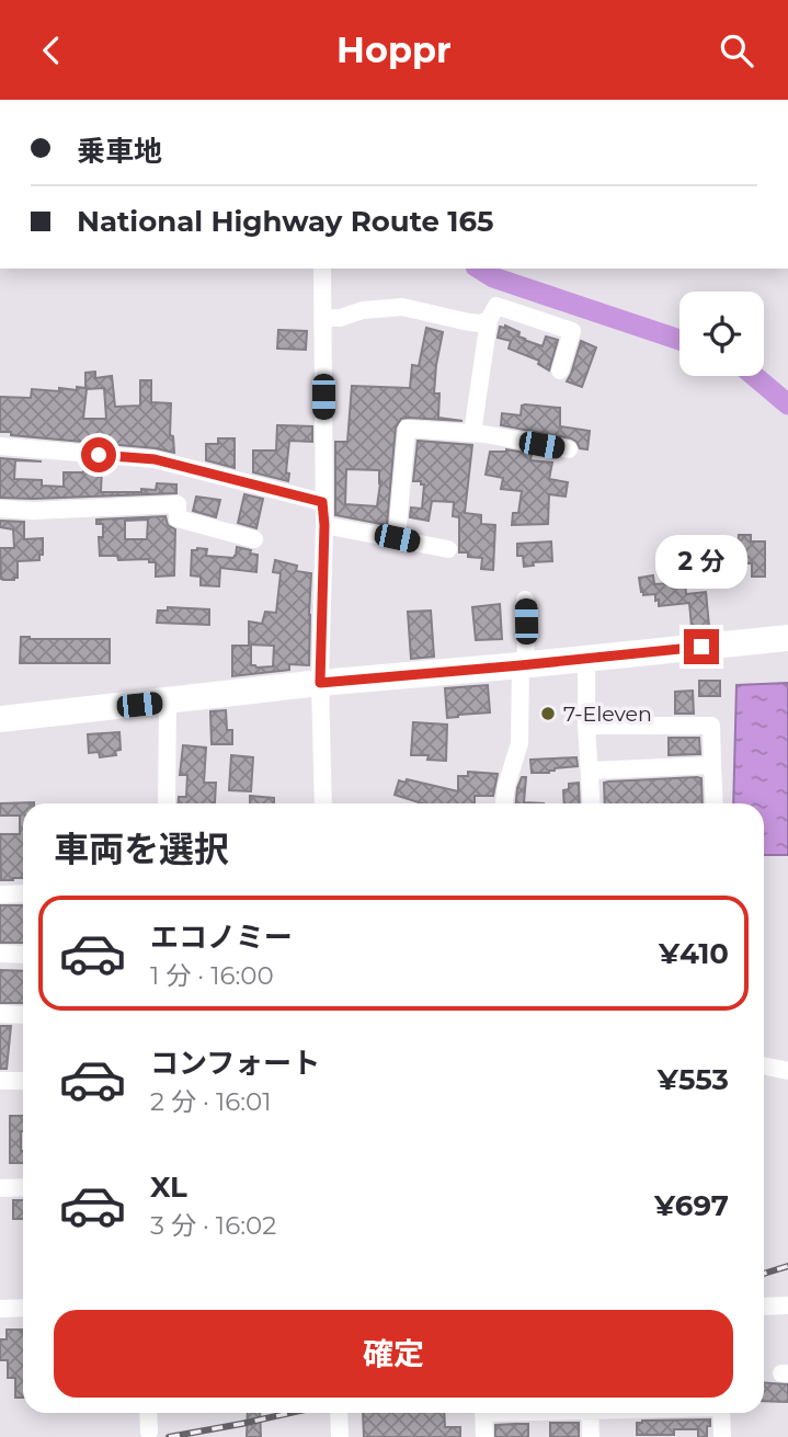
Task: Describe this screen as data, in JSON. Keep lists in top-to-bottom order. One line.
{"places":["7-Eleven"],"page":{"header":"Hoppr","banner":["乗車地","National Highway Route 165"],"bubble":"2 分","heading":"車両を選択","list":[{"name":"エコノミー","note":"1 分 · 16:00","value":"¥410"},{"name":"コンフォート","note":"2 分 · 16:01","value":"¥553"},{"name":"XL","note":"3 分 · 16:02","value":"¥697"}],"buttons":"確定"}}
